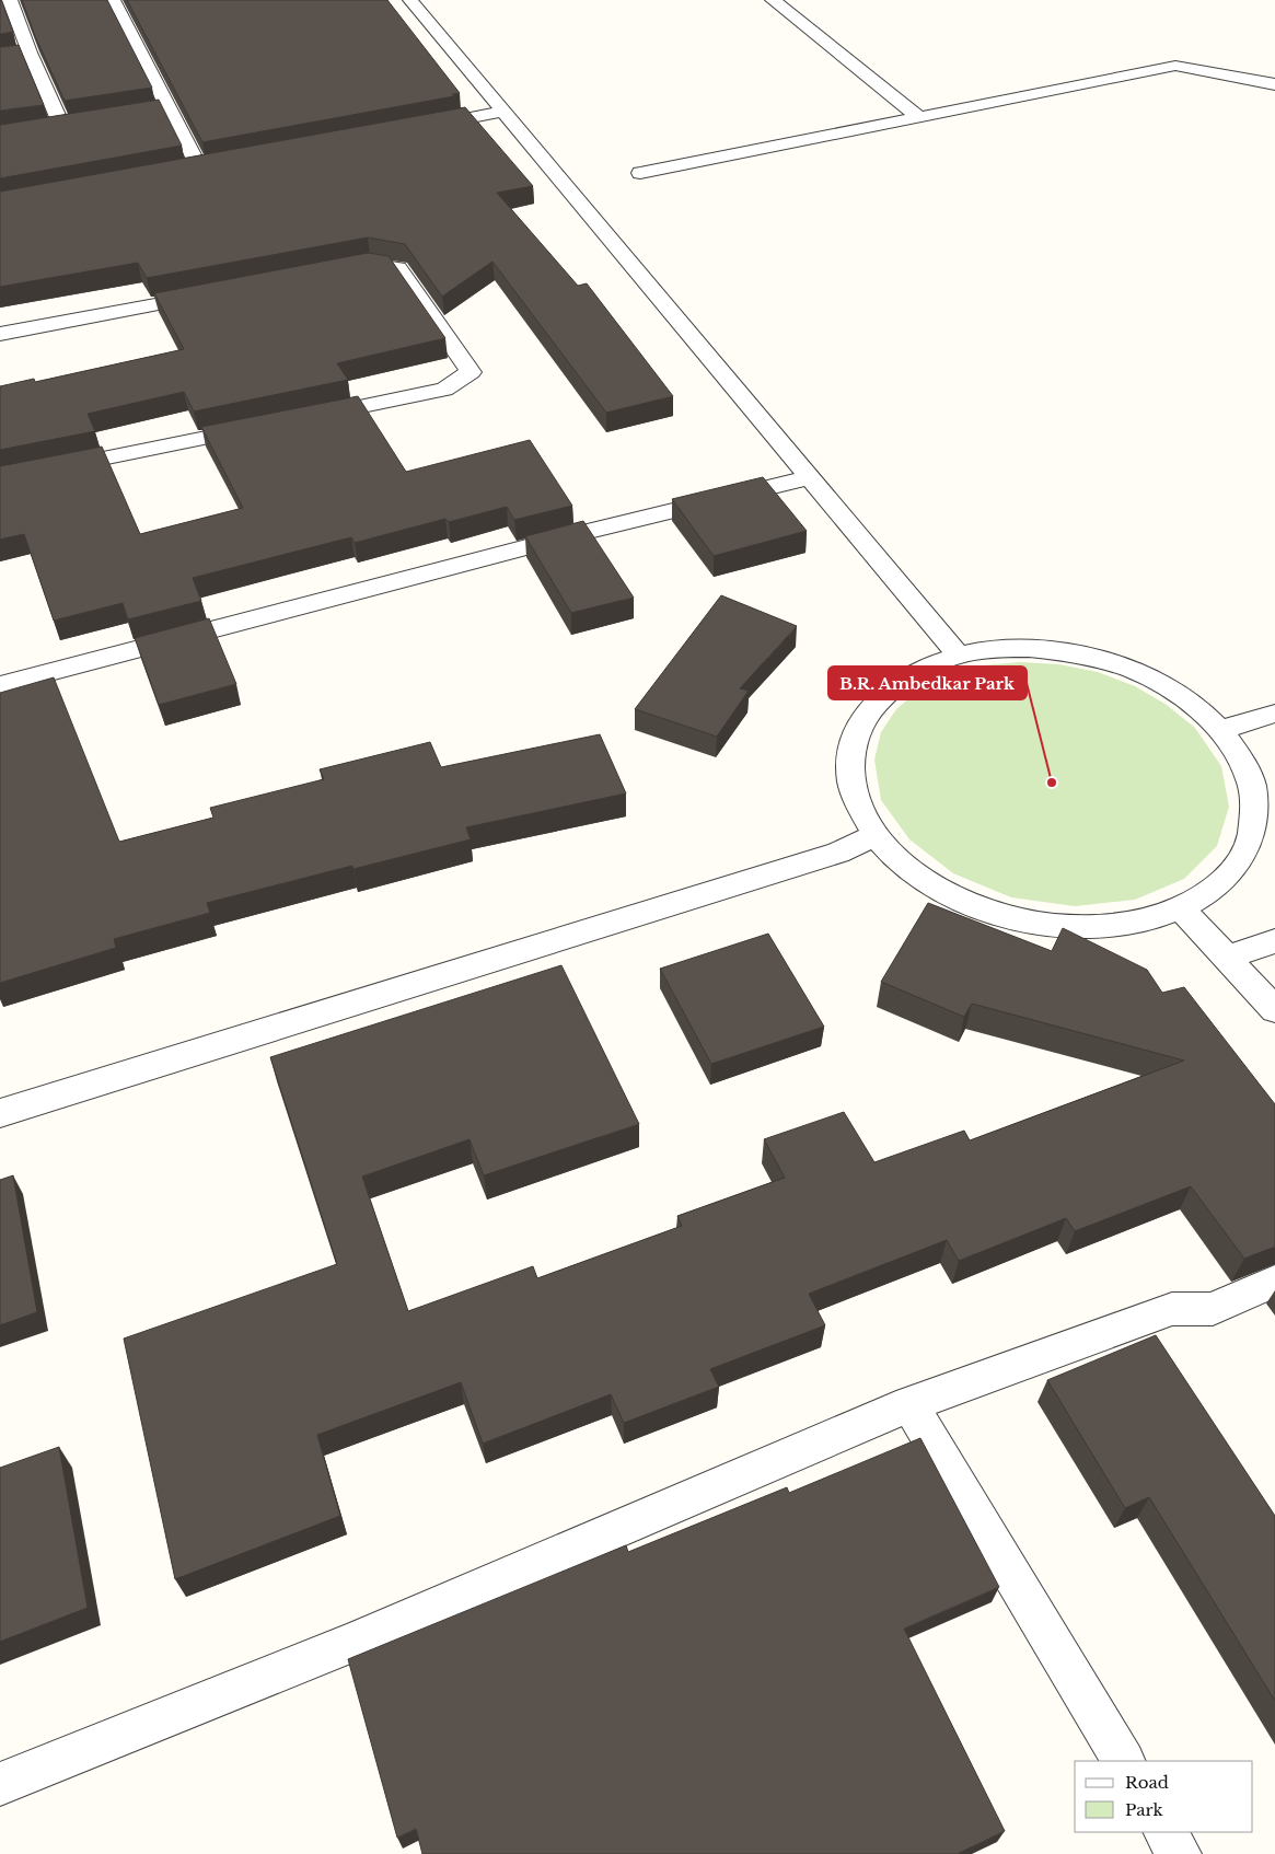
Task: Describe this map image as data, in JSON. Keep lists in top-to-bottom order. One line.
{"places":["B.R. Ambedkar Park"],"legend":["Road","Park"]}
